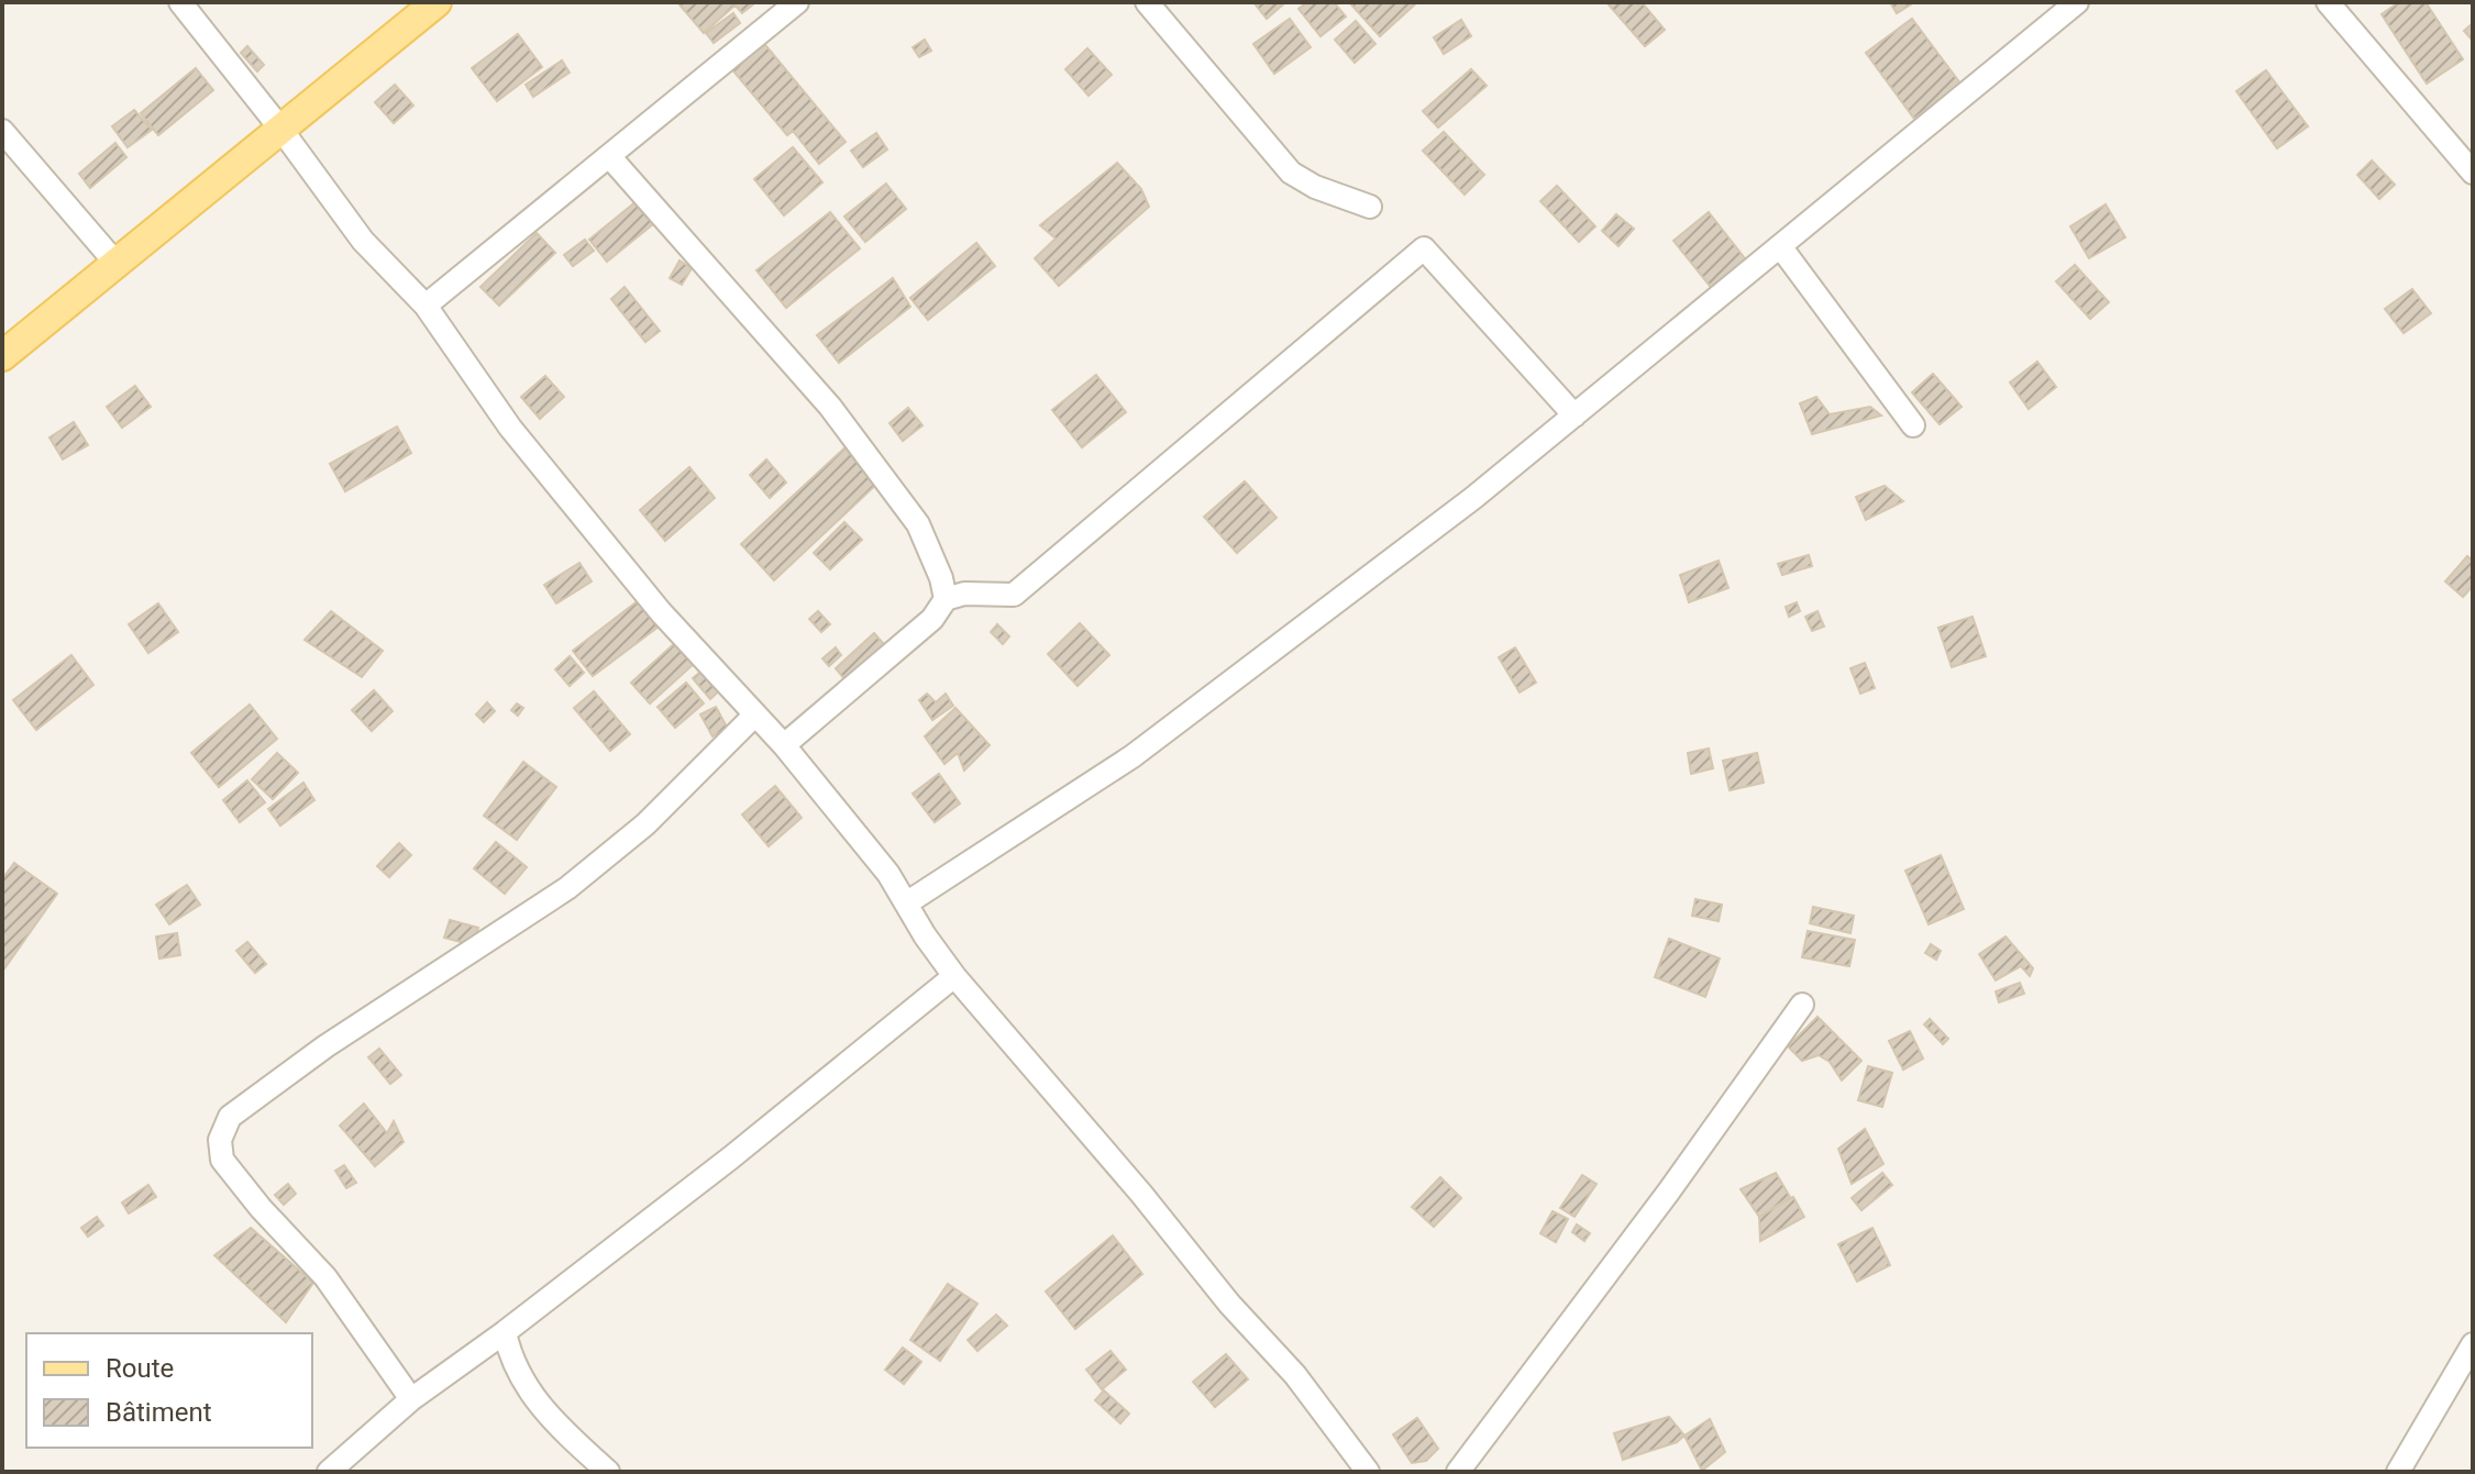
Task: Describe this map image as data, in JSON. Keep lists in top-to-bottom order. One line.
{"legend":["Route","Bâtiment"]}
